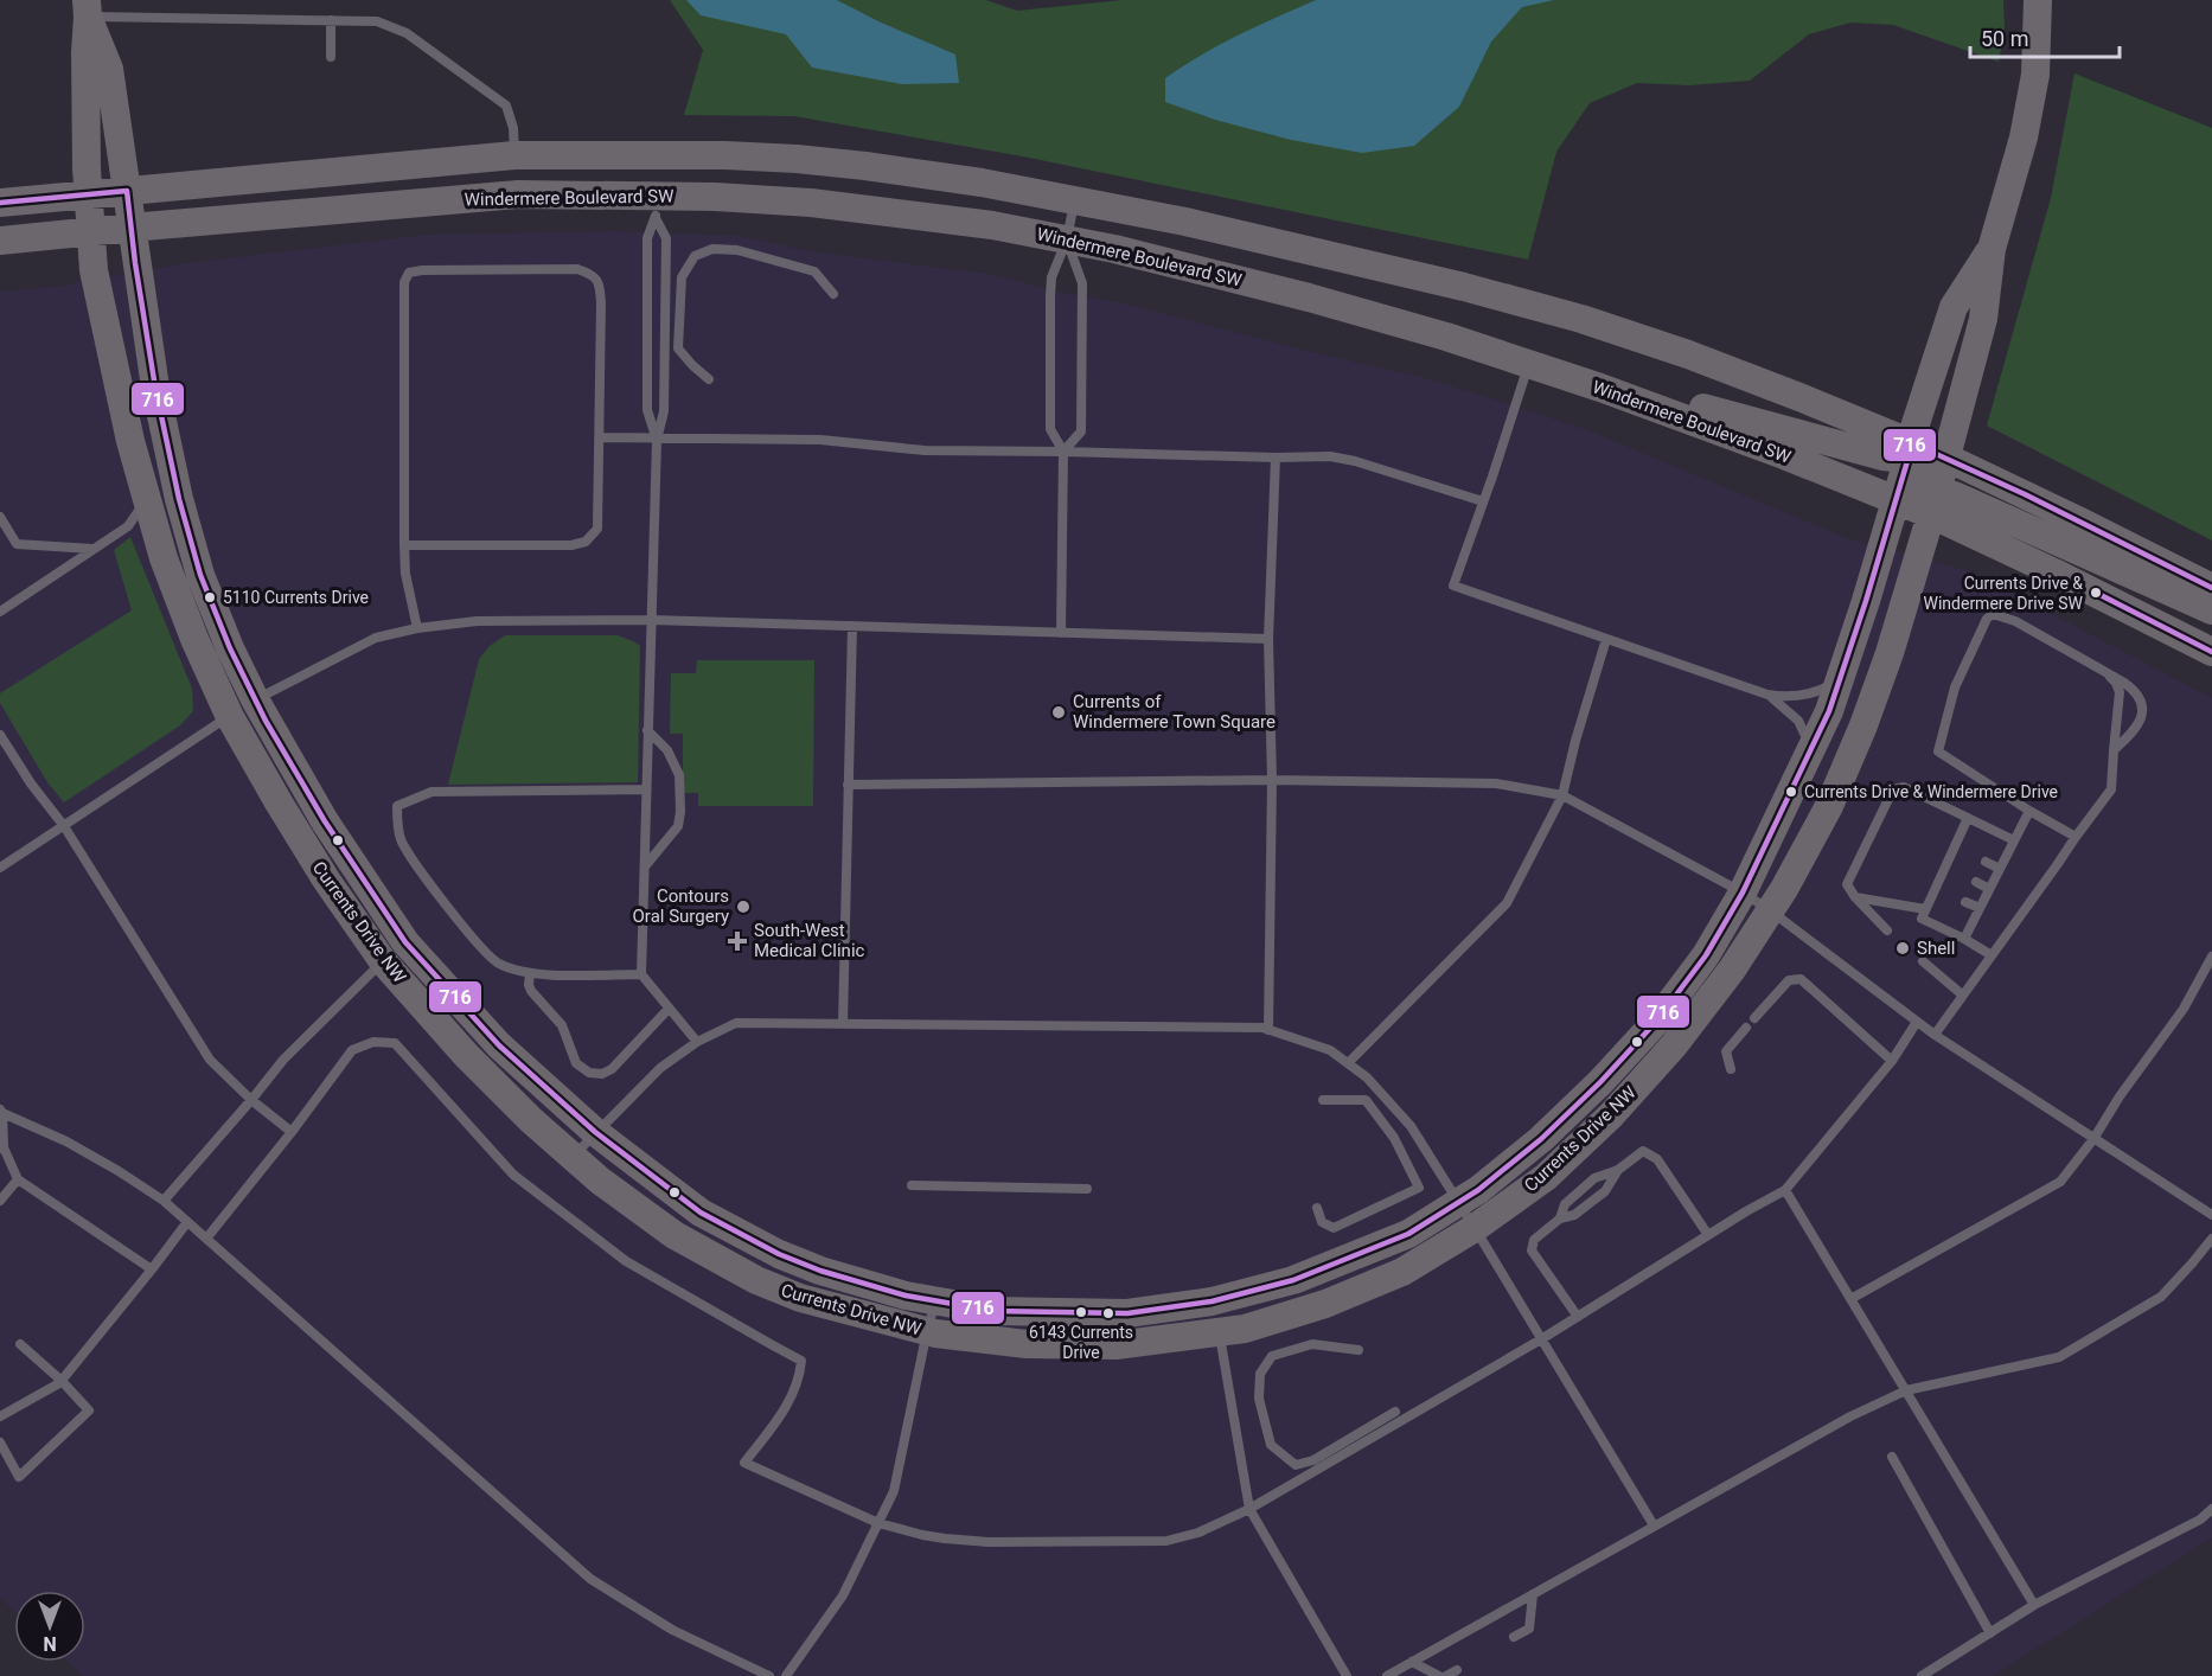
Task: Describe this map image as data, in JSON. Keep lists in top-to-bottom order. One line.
{"streets":{"street":["Windermere Boulevard SW","Currents Drive NW"]},"crossings":[["Windermere Boulevard SW","Currents Drive NW"]],"places":{"other":["Currents Drive & Windermere Drive SW","5110 Currents Drive","Currents of Windermere Town Square","Currents Drive & Windermere Drive","Contours Oral Surgery","Shell","6143 Currents Drive"],"health":["South-West Medical Clinic"]},"lines":["transit line 716"],"scale_bar":"50 m","north":"bottom"}
